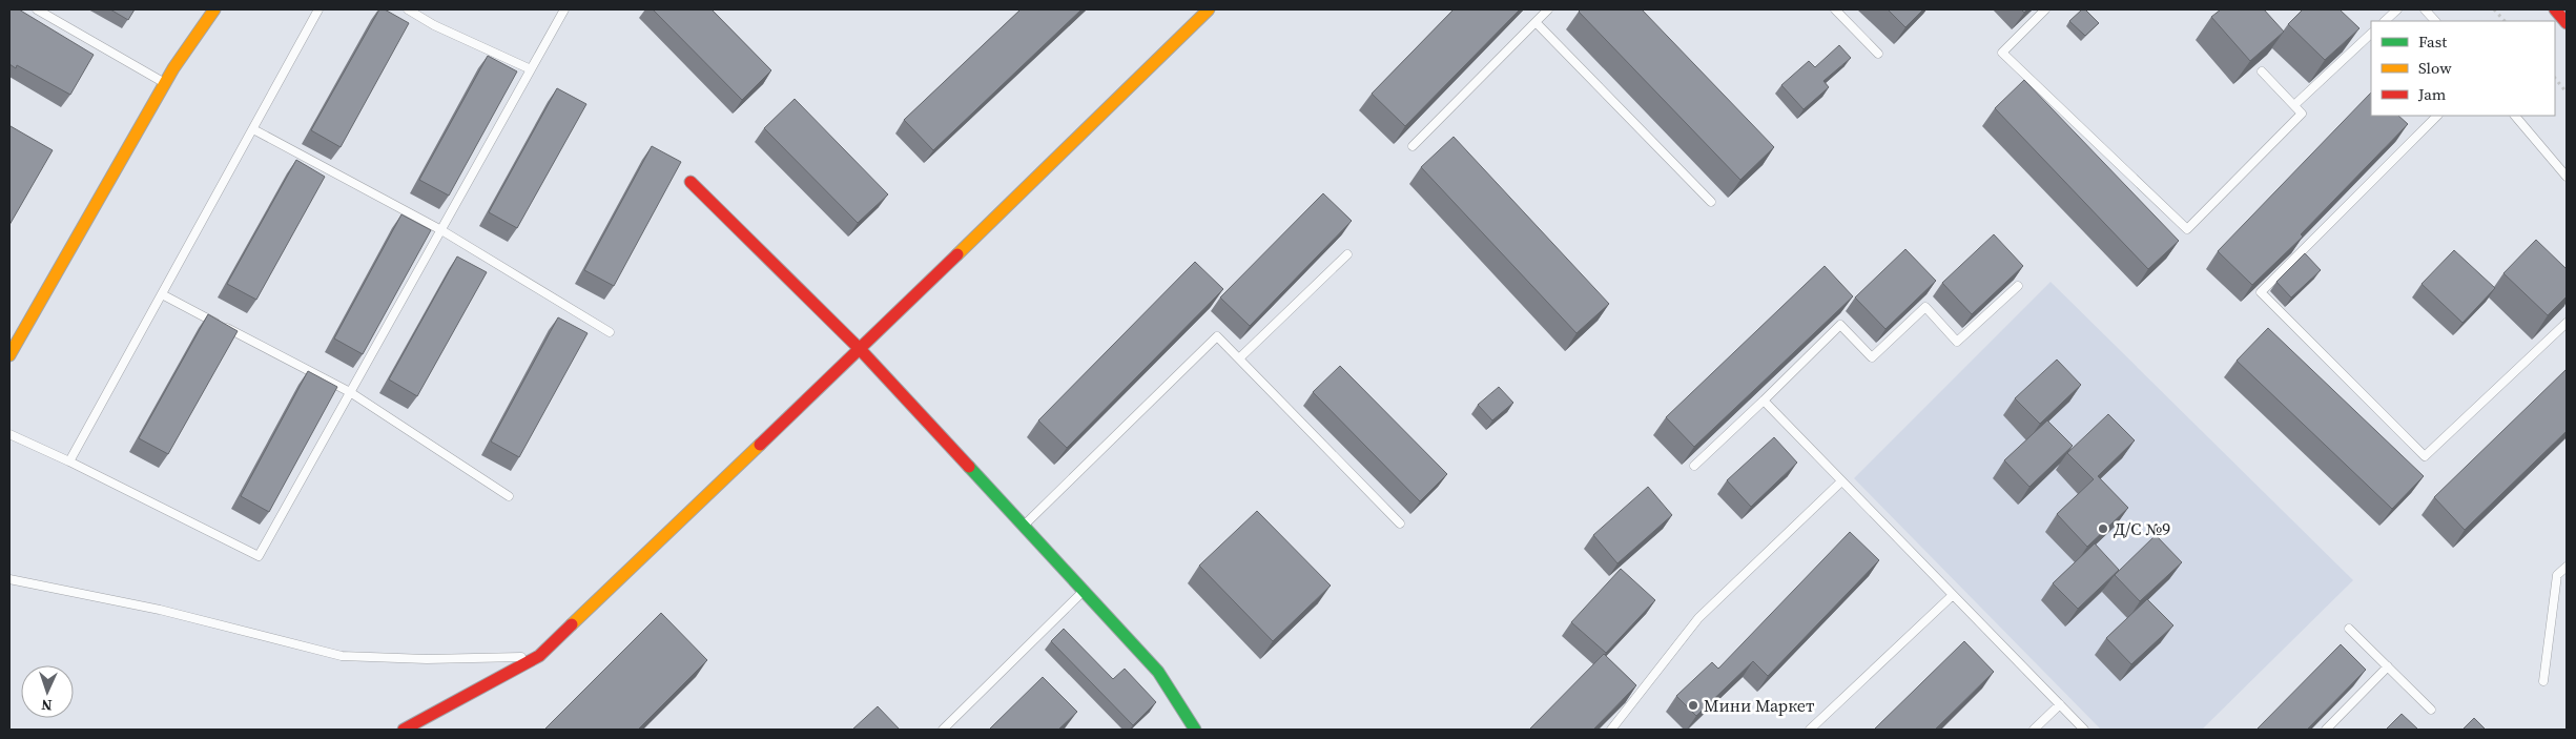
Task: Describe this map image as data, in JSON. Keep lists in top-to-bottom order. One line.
{"places":["Д/С №9","Мини Маркет"],"legend":["Fast","Slow","Jam"],"north":"bottom"}
